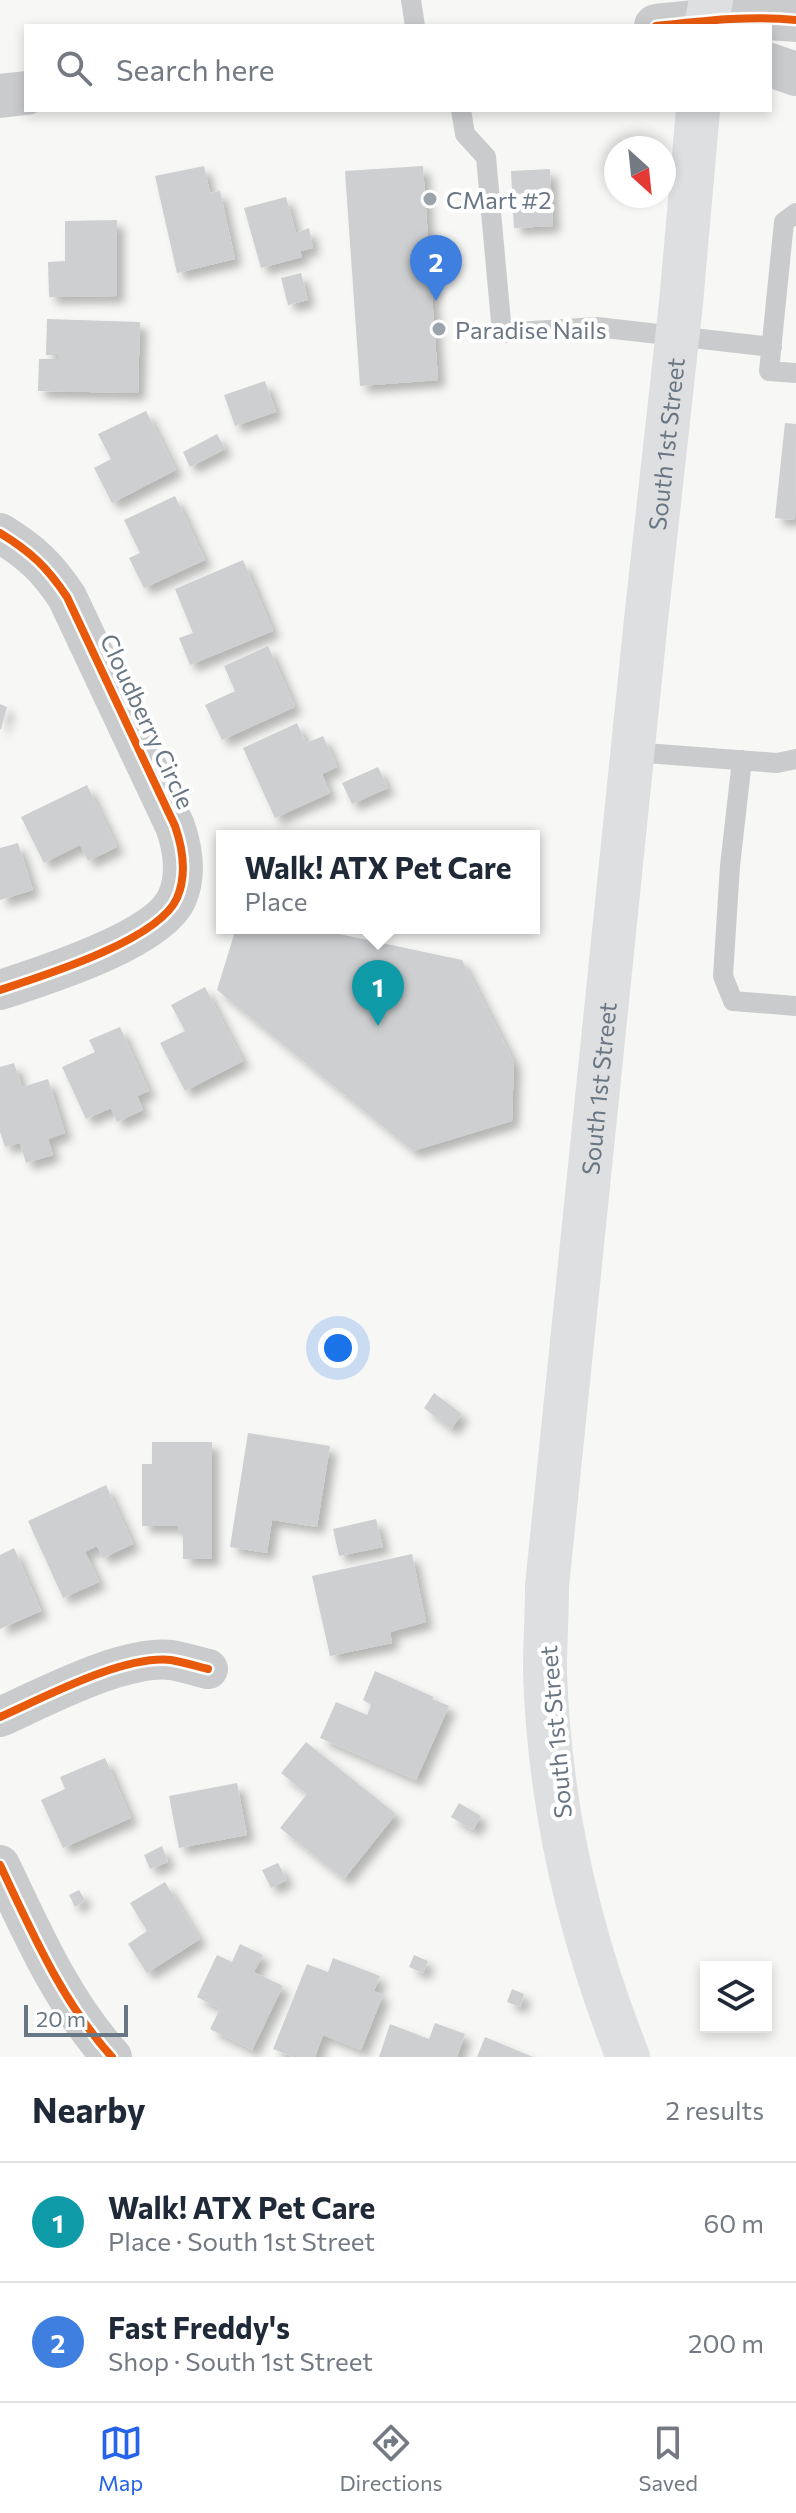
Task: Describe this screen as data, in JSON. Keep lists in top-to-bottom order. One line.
{"streets":{"main road":["South 1st Street"],"street":["Cloudberry Circle"]},"places":["CMart #2","Paradise Nails"],"scale_bar":"20 m","north":"bottom right","page":{"search":"Search here","pins":["2","1"],"popup":["Walk! ATX Pet Care","Place"],"scale":"20 m","heading":["Nearby","2 results"],"list":[{"mark":"1","name":"Walk! ATX Pet Care","note":"Place · South 1st Street","value":"60 m"},{"mark":"2","name":"Fast Freddy's","note":"Shop · South 1st Street","value":"200 m"}],"nav":["Map","Directions","Saved"]}}
